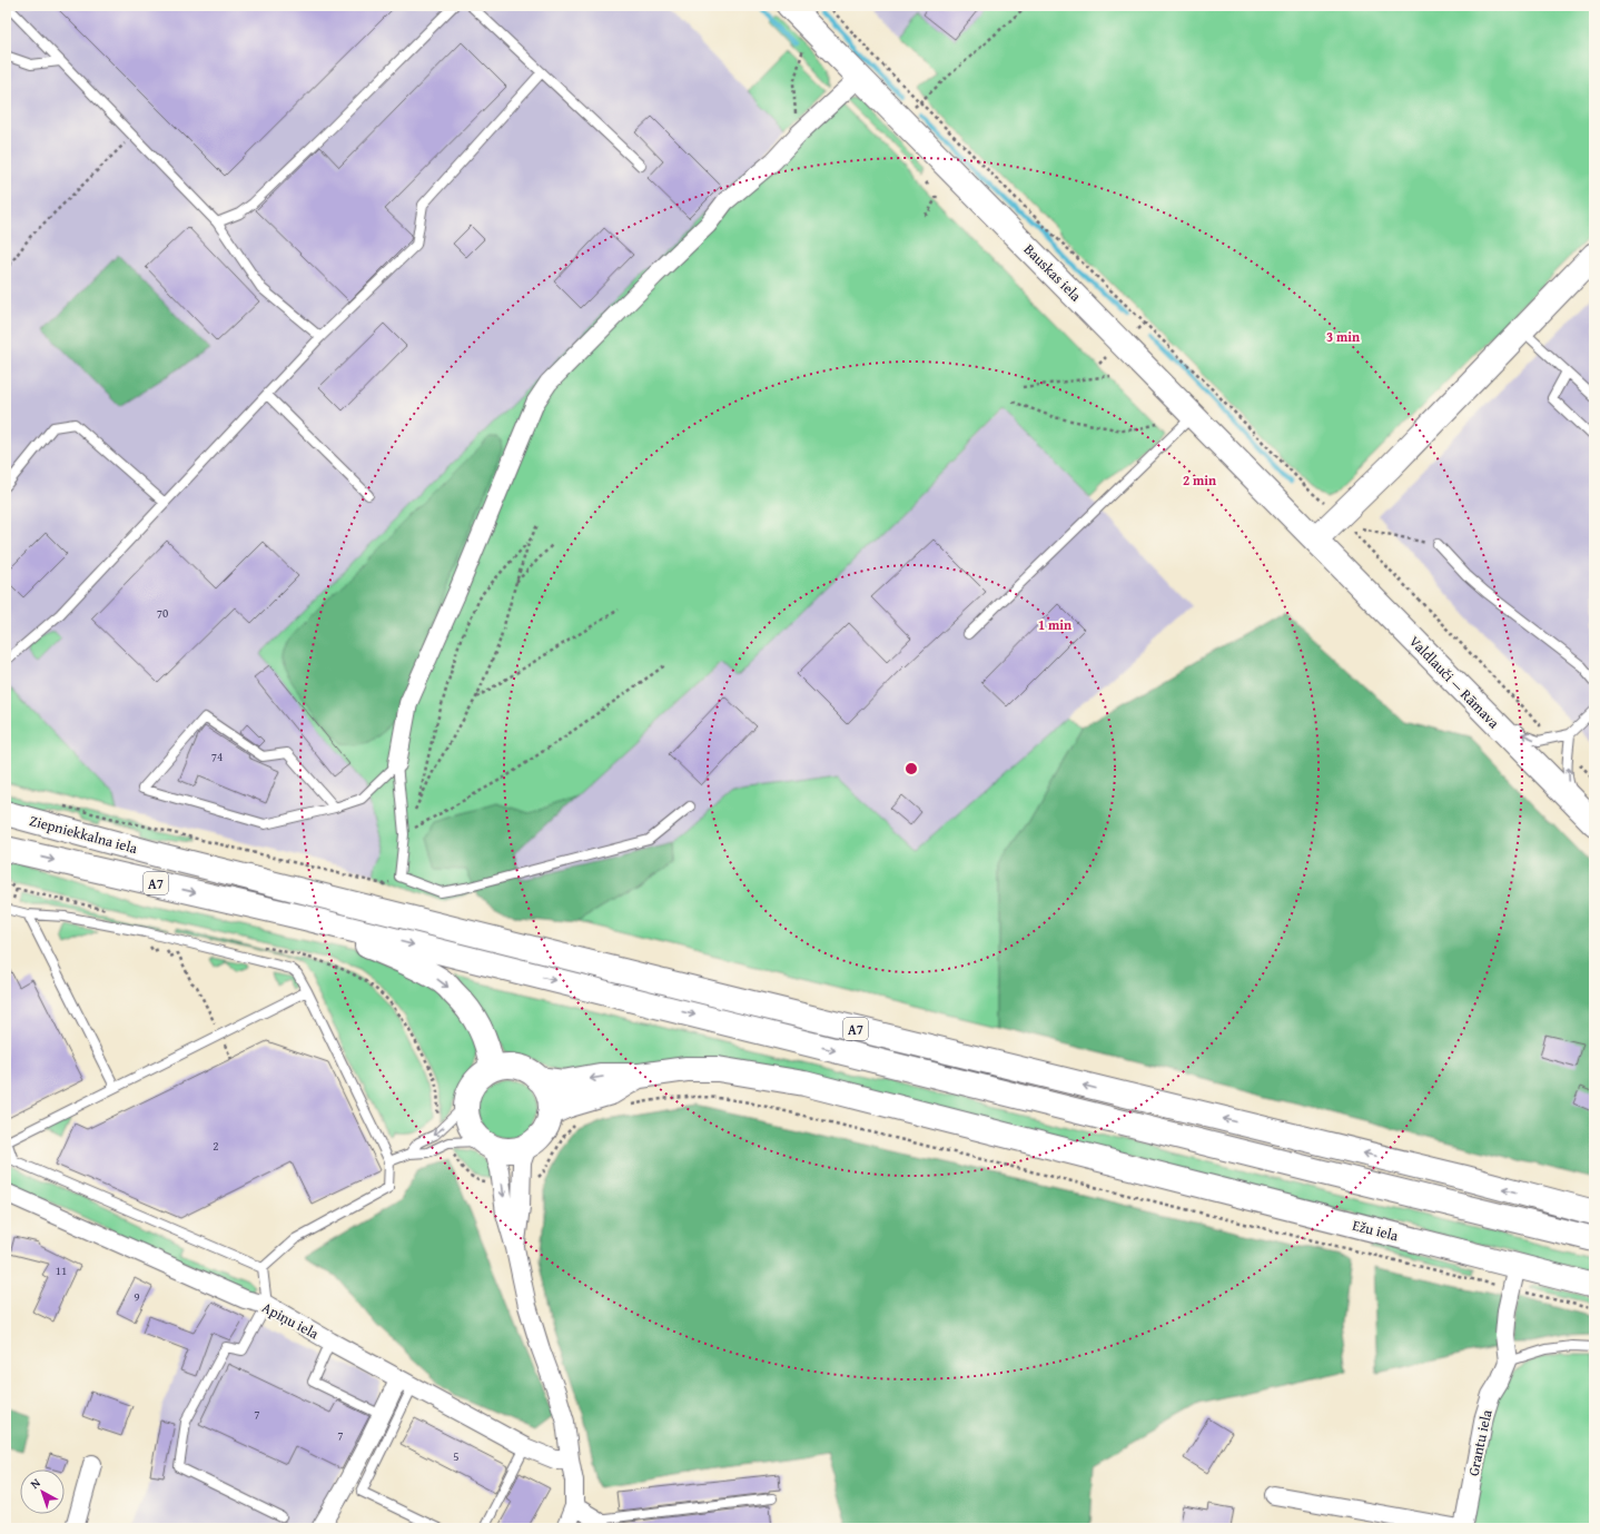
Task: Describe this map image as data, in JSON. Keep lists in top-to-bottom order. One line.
{"streets":{"main road":["Bauskas iela","Valdlauči — Rāmava","Ziepniekkalna iela","A7","Ežu iela"],"street":["Apiņu iela","Grantu iela"]},"crossings":[["Bauskas iela","Valdlauči — Rāmava"],["Ziepniekkalna iela","A7"]],"house_numbers":["70","74","2","11","9","7","7","5"],"north":"top left","rings":["3 min","2 min","1 min"]}
